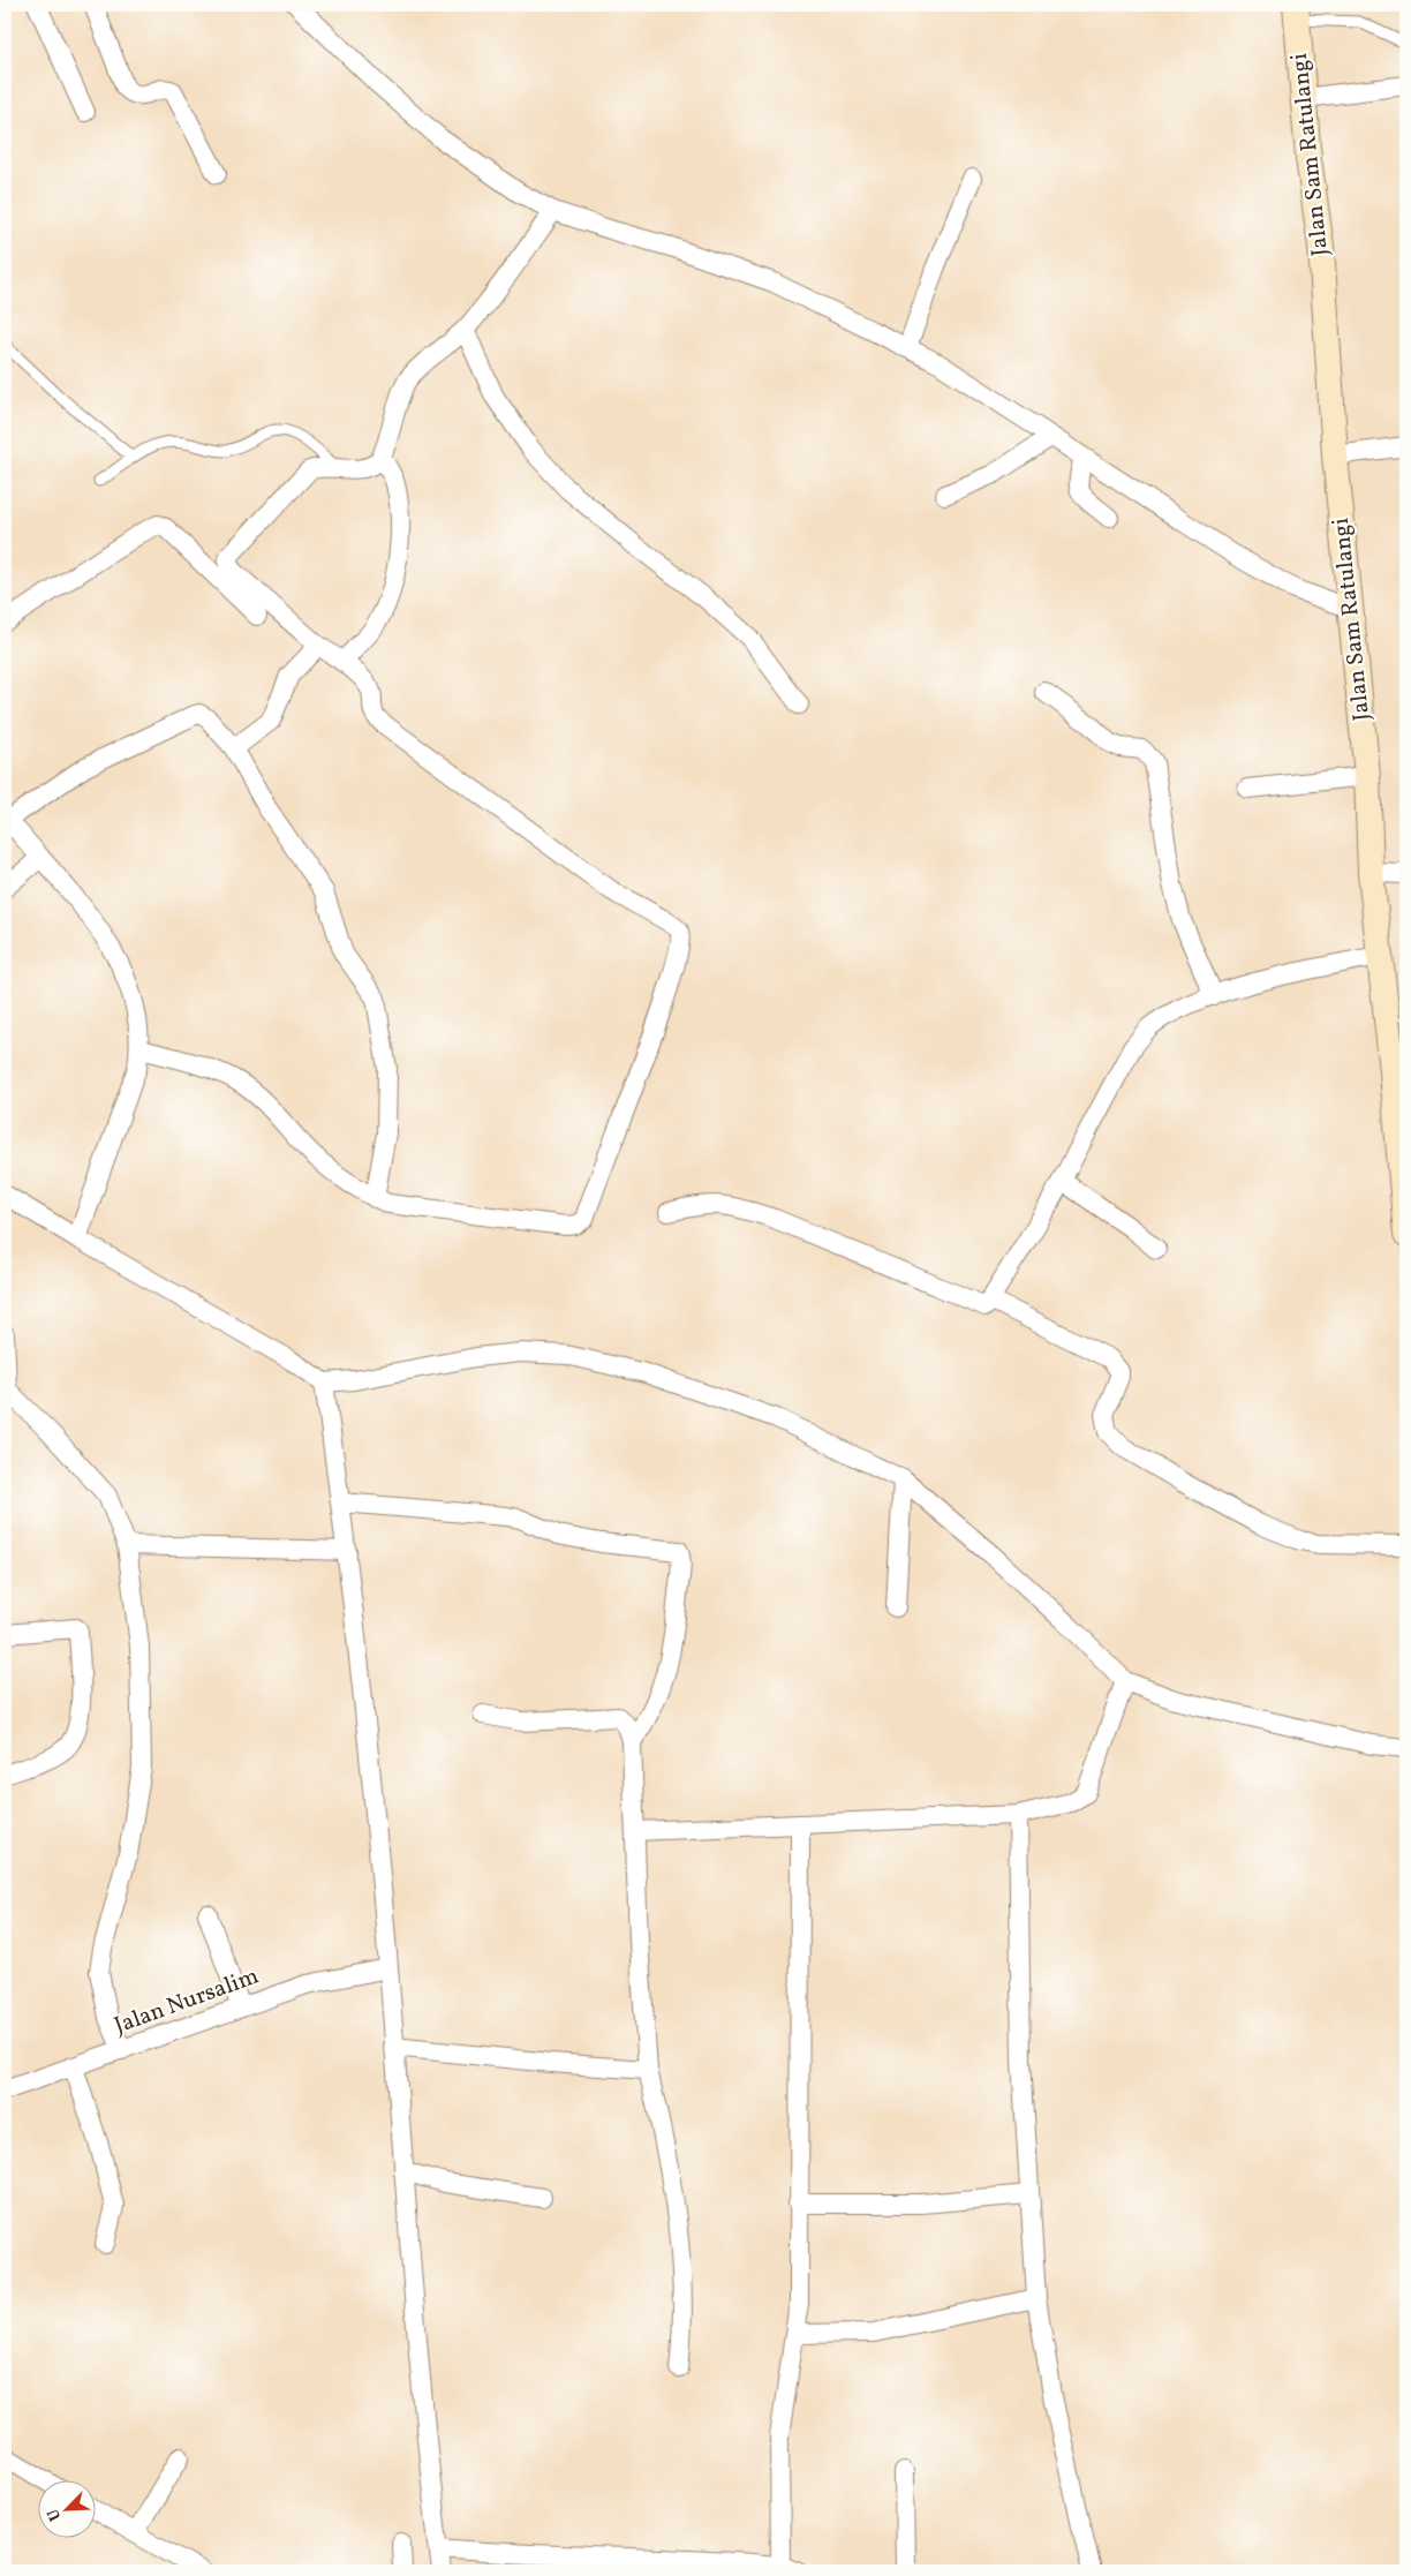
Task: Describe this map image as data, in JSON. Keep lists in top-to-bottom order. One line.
{"streets":{"street":["Jalan Sam Ratulangi","Jalan Nursalim"]},"north":"bottom left"}
